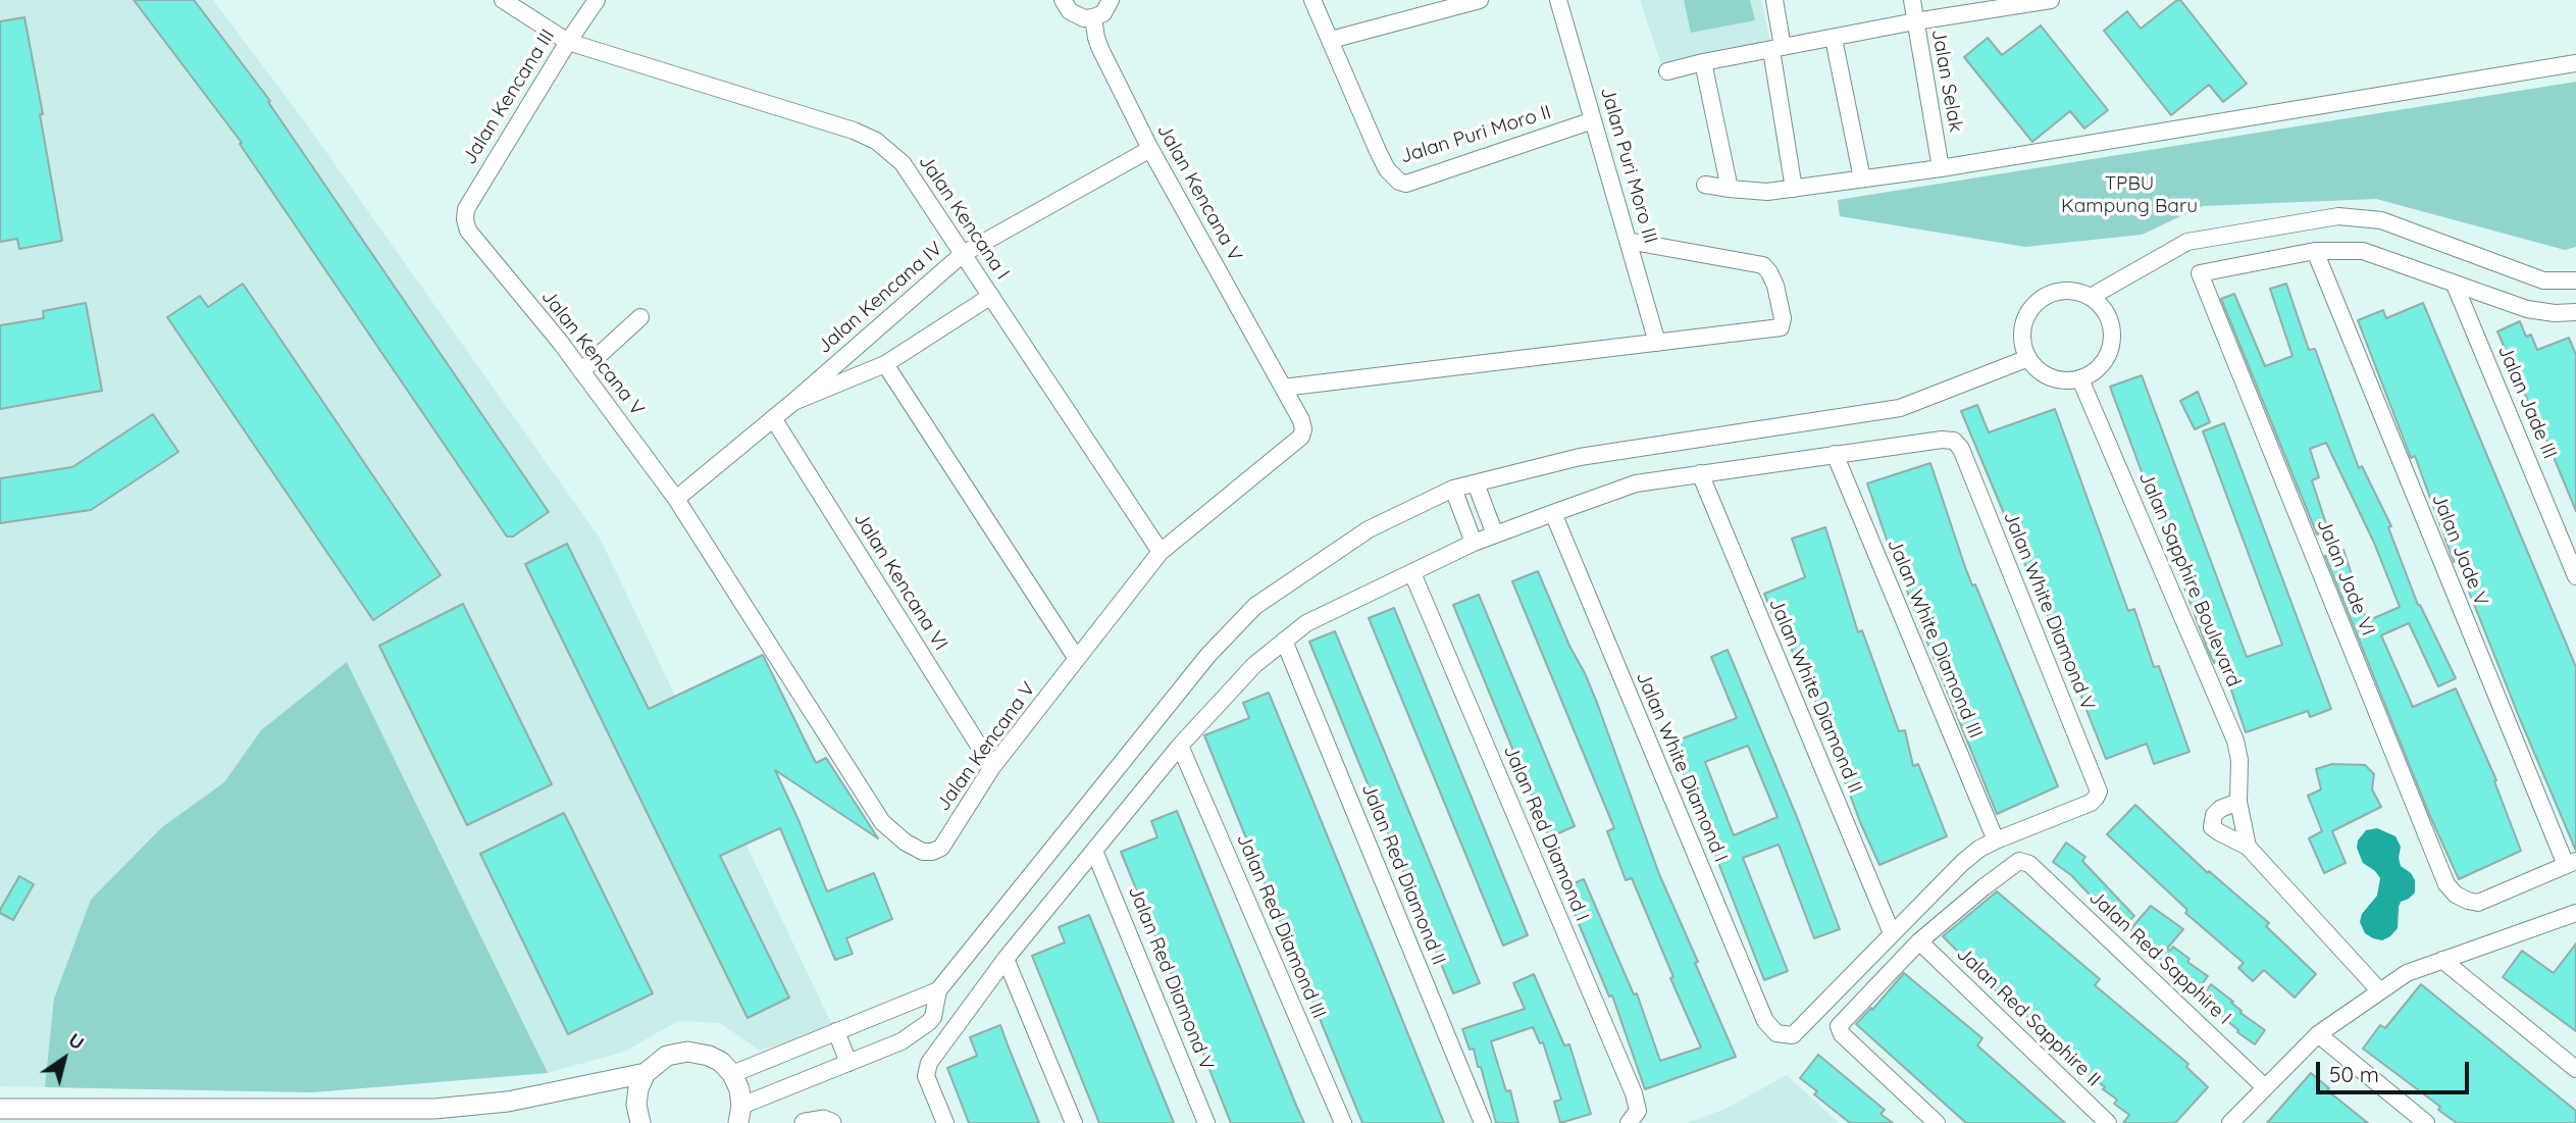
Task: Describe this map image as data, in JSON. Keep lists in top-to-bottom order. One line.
{"streets":{"street":["Jalan Selak","Jalan Kencana III","Jalan Puri Moro II","Jalan Puri Moro III","Jalan Kencana V","Jalan Kencana I","Jalan Kencana IV","Jalan Jade III","Jalan Jade V","Jalan Jade VI","Jalan Sapphire Boulevard","Jalan Kencana VI","Jalan White Diamond V","Jalan White Diamond III","Jalan White Diamond II","Jalan White Diamond I","Jalan Red Diamond I","Jalan Red Diamond II","Jalan Red Diamond III","Jalan Red Sapphire I","Jalan Red Diamond V","Jalan Red Sapphire II"]},"crossings":[["Jalan Kencana III","Jalan Kencana V"],["Jalan Kencana III","Jalan Kencana I"],["Jalan Puri Moro II","Jalan Puri Moro III"],["Jalan Kencana V","Jalan Kencana I"],["Jalan Kencana V","Jalan Kencana IV"],["Jalan Kencana V","Jalan Kencana VI"],["Jalan Kencana I","Jalan Kencana IV"],["Jalan Kencana IV","Jalan Kencana VI"],["Jalan Jade V","Jalan Jade VI"],["Jalan White Diamond V","Jalan White Diamond III"],["Jalan White Diamond II","Jalan White Diamond I"],["Jalan Red Sapphire I","Jalan Red Sapphire II"]],"parks":["TPBU Kampung Baru"],"scale_bar":"50 m","north":"top right"}
